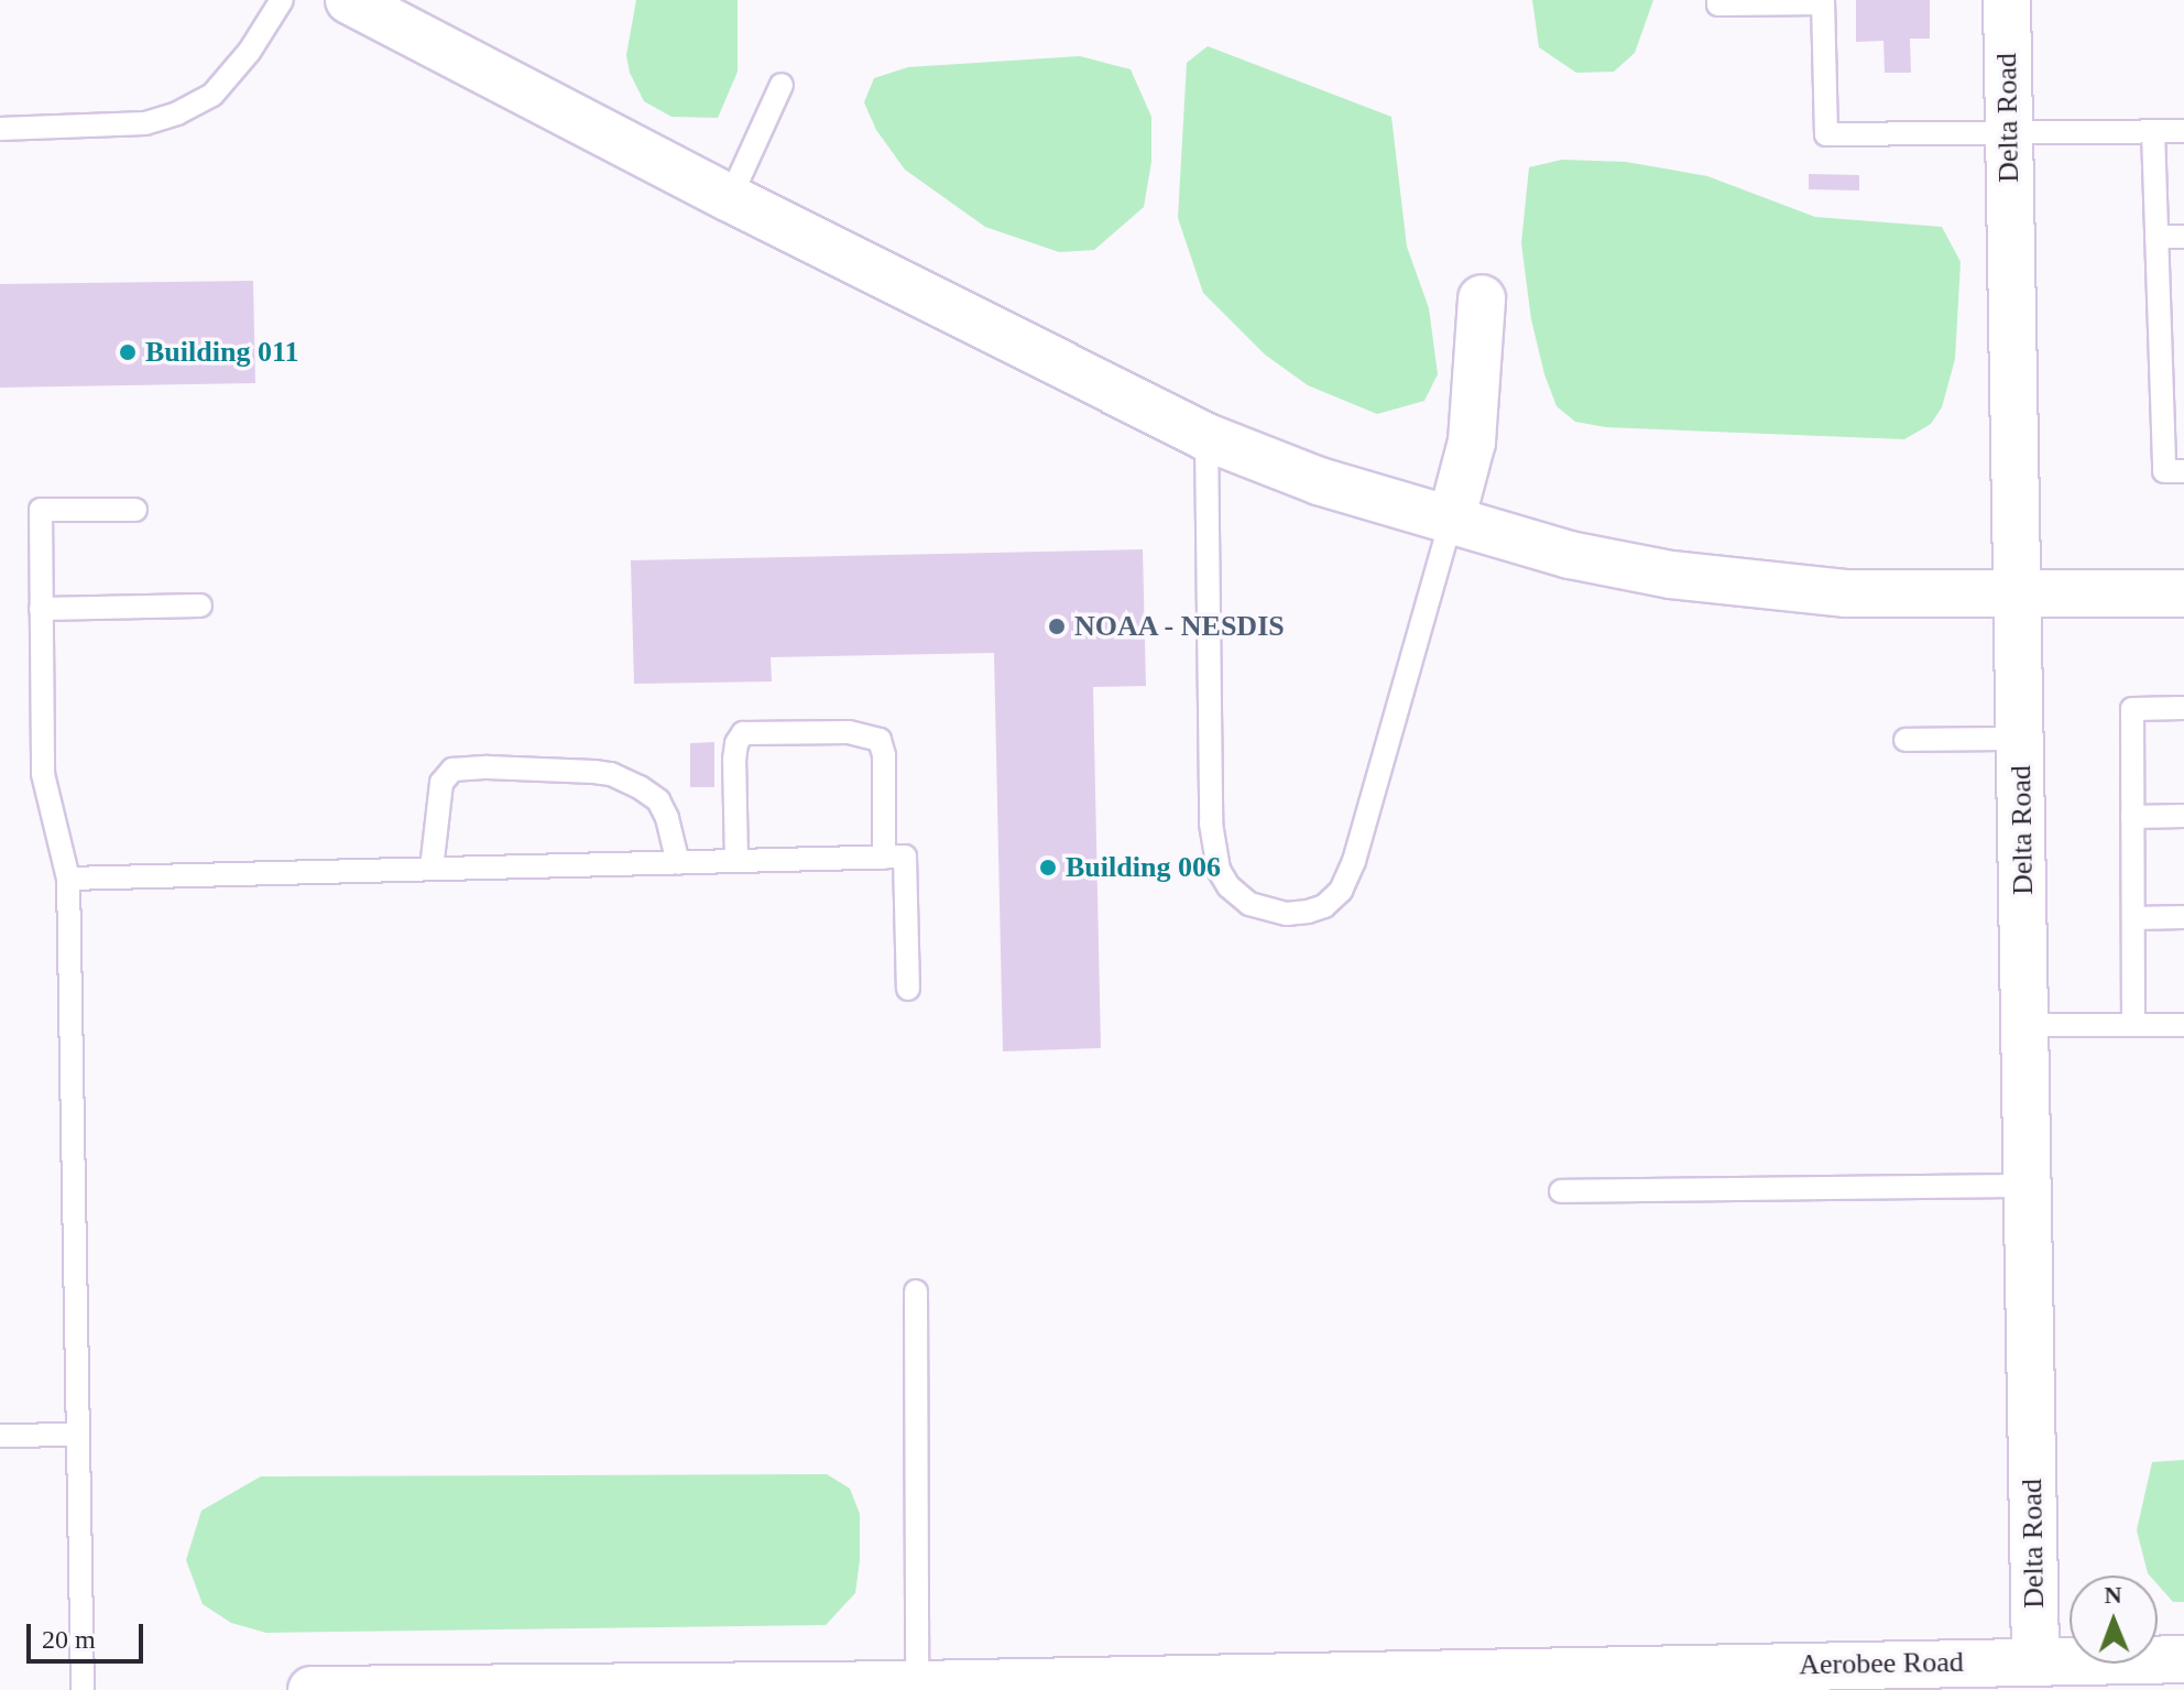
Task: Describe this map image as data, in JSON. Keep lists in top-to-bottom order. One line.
{"streets":{"street":["Delta Road","Aerobee Road"]},"crossings":[["Delta Road","Aerobee Road"]],"places":["Building 011","NOAA - NESDIS","Building 006"],"scale_bar":"20 m","north":"top"}
